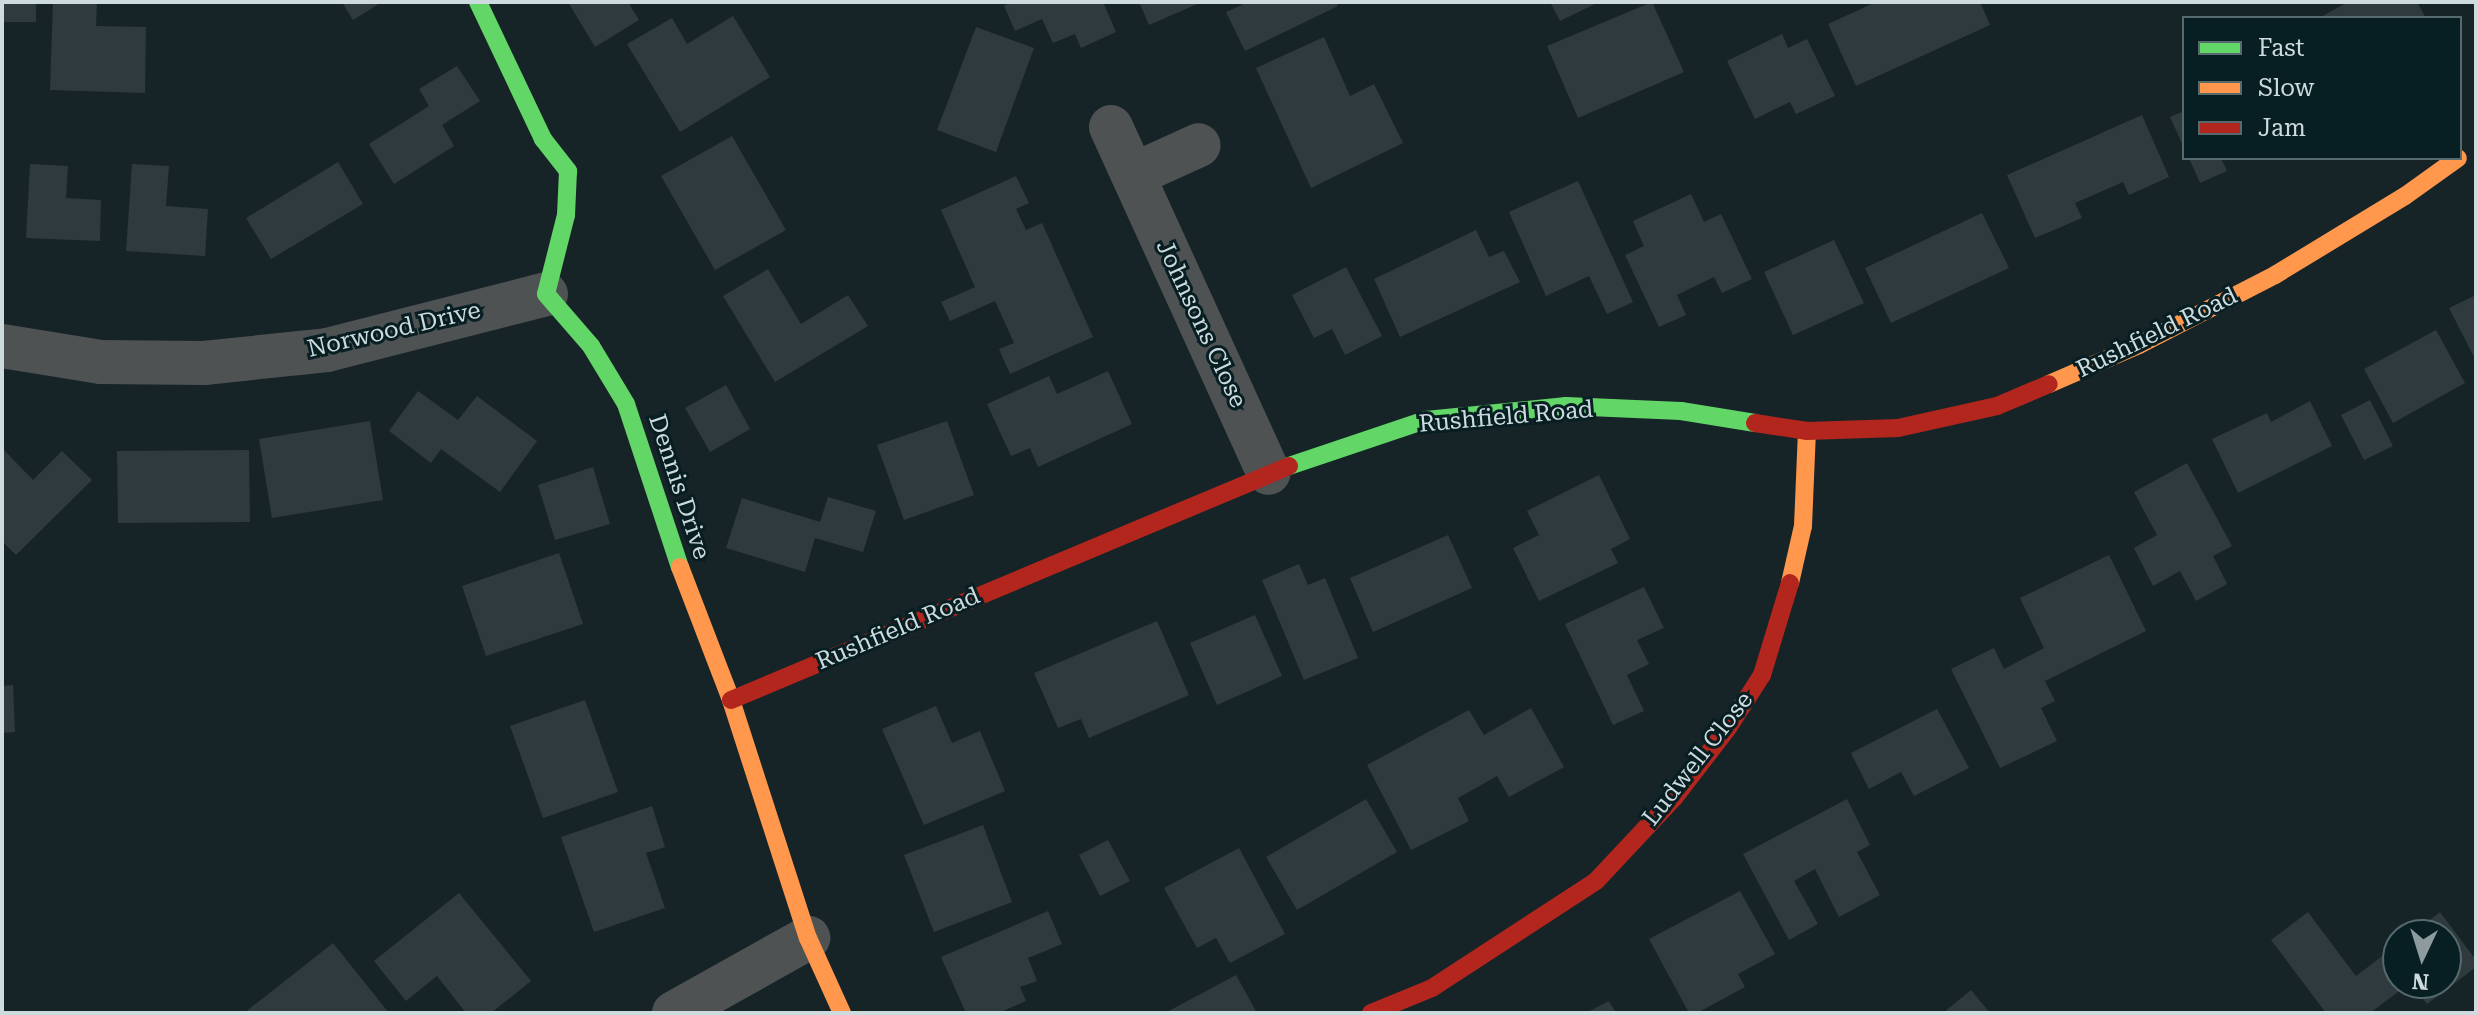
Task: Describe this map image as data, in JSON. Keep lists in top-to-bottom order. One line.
{"streets":{"street":["Johnsons Close","Norwood Drive","Rushfield Road","Dennis Drive","Ludwell Close"]},"crossings":[["Johnsons Close","Rushfield Road"],["Norwood Drive","Dennis Drive"],["Rushfield Road","Dennis Drive"],["Rushfield Road","Ludwell Close"]],"legend":["Fast","Slow","Jam"],"north":"bottom"}
